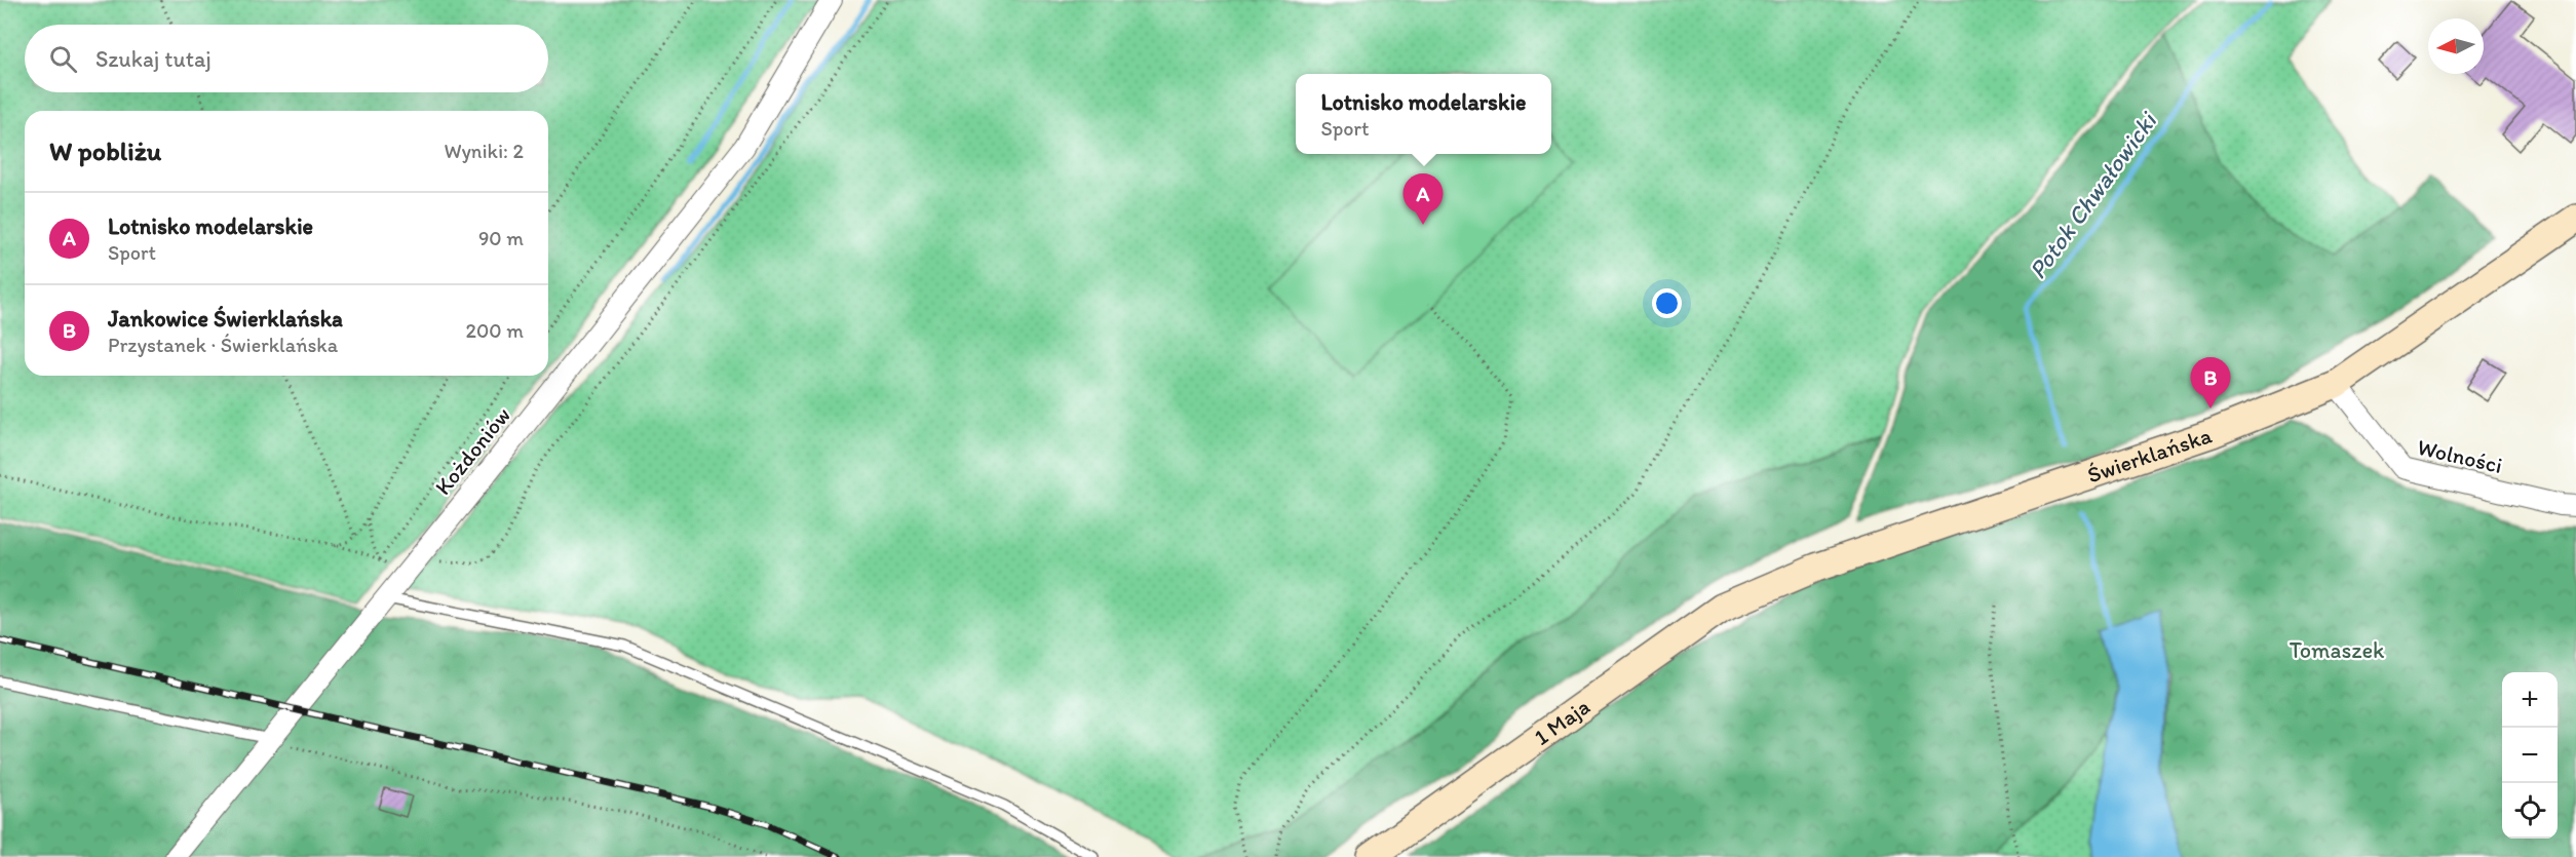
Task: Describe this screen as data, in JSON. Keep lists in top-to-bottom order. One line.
{"streets":{"main road":["Świerklańska","1 Maja"],"street":["Kożdoniów","Wolności"]},"crossings":[["Świerklańska","Wolności"],["Świerklańska","1 Maja"]],"water":["Potok Chwałowicki"],"parks":["Tomaszek"],"north":"left","page":{"search":"Szukaj tutaj","popup":["Lotnisko modelarskie","Sport"],"heading":["W pobliżu","Wyniki: 2"],"pins":["A","B"],"list":[{"mark":"A","name":"Lotnisko modelarskie","note":"Sport","value":"90 m"},{"mark":"B","name":"Jankowice Świerklańska","note":"Przystanek · Świerklańska","value":"200 m"}],"map_buttons":["+","−"]}}
